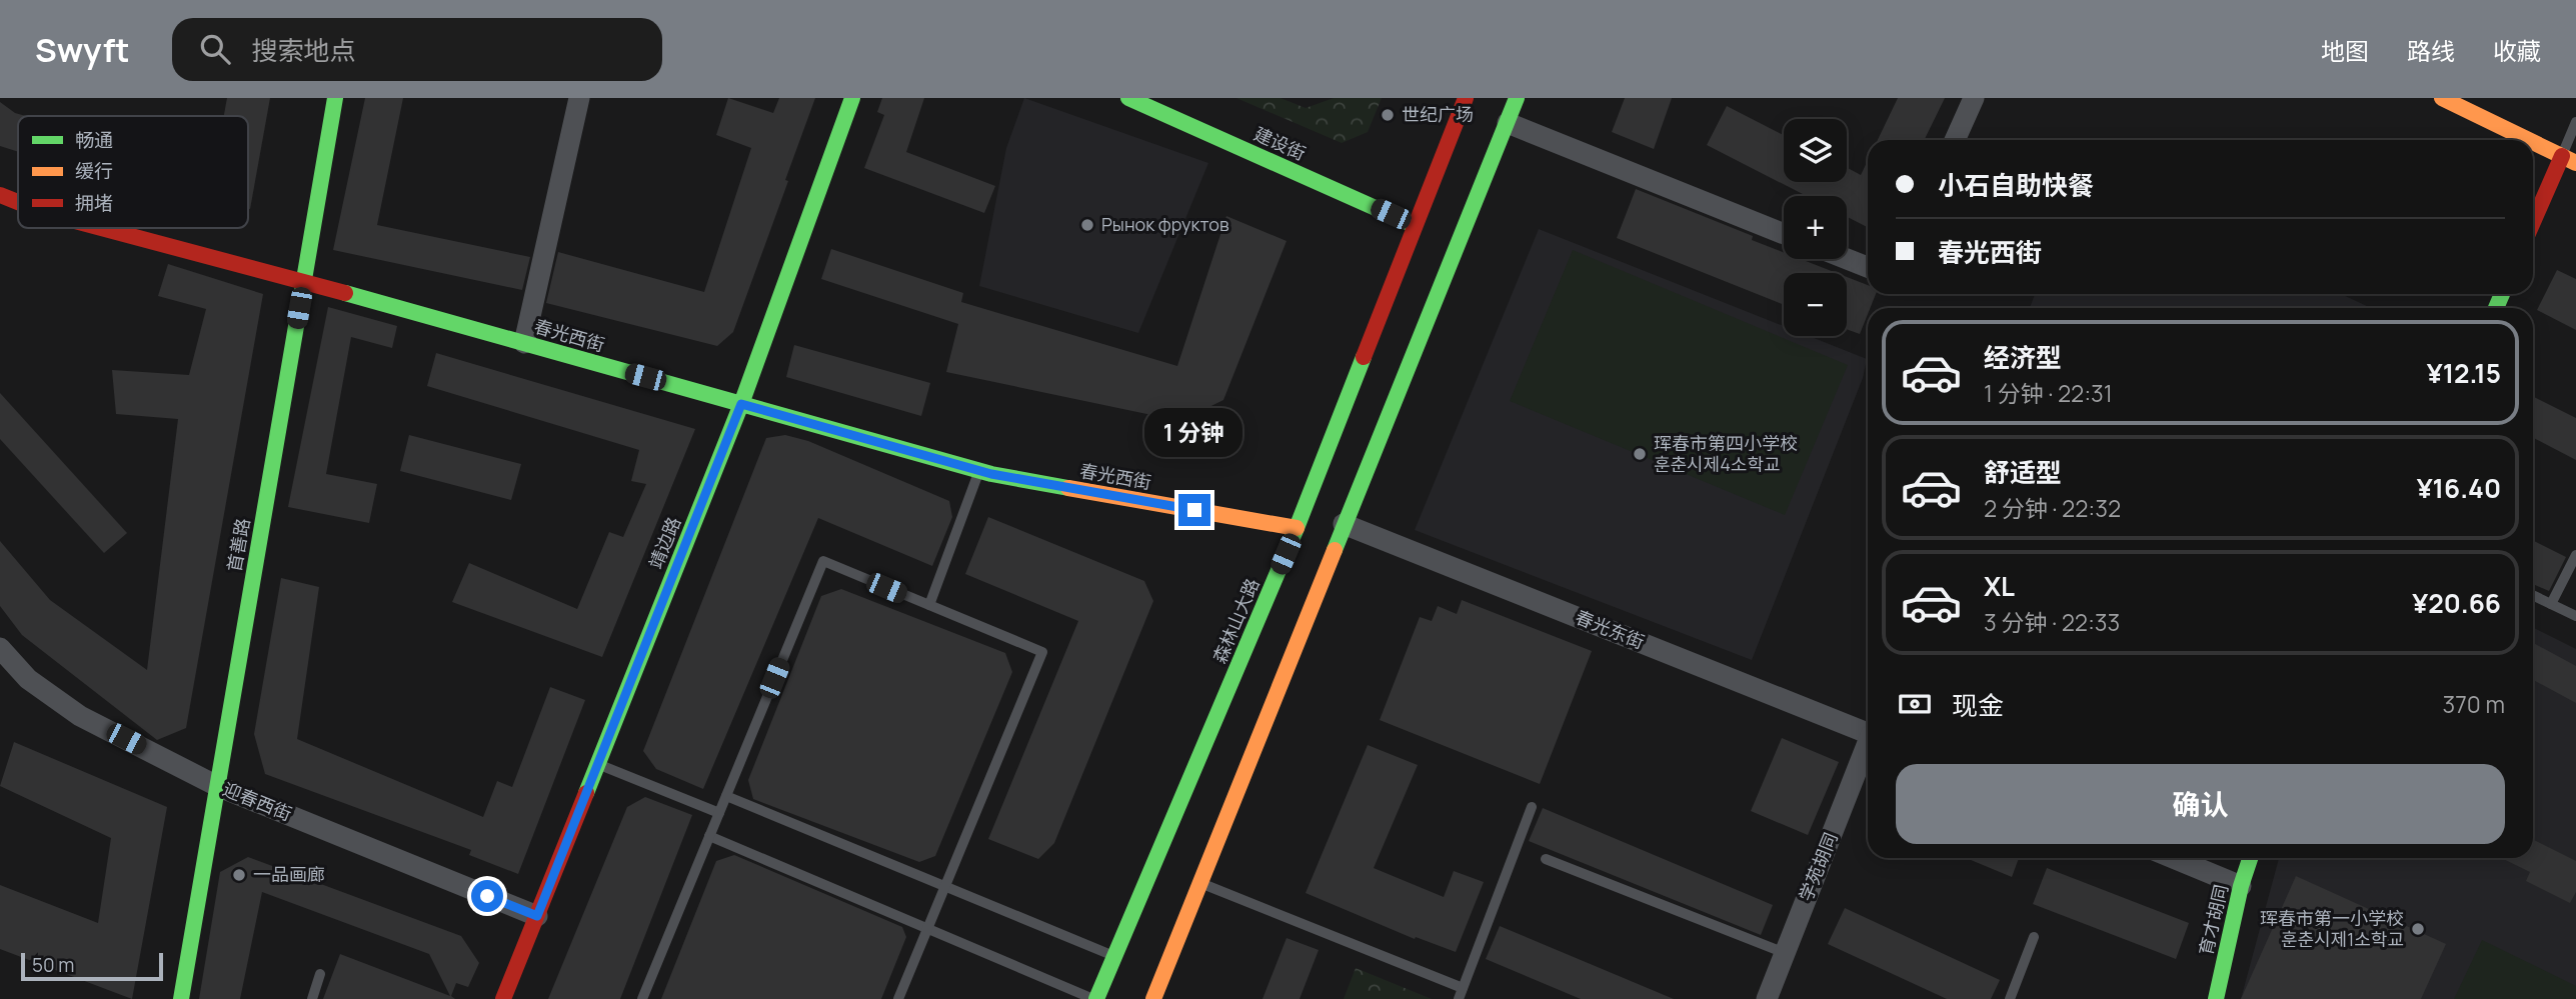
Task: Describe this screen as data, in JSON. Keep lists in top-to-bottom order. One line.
{"streets":{"street":["建设街","春光西街","靖边路","首善路","森林山大路","春光东街","迎春西街","学苑胡同","育才胡同"]},"crossings":[["建设街","森林山大路"],["春光西街","靖边路"],["春光西街","首善路"],["春光西街","森林山大路"],["靖边路","迎春西街"],["首善路","迎春西街"]],"places":["世纪广场","Рынок фруктов","珲春市第四小学校 훈춘시제4소학교","一品画廊","珲春市第一小学校 훈춘시제1소학교"],"legend":["畅通","缓行","拥堵"],"scale_bar":"50 m","page":{"header":"Swyft","search":"搜索地点","nav":["地图","路线","收藏"],"map_buttons":["+","−"],"banner":["小石自助快餐","春光西街"],"list":[{"name":"经济型","note":"1 分钟 · 22:31","value":"¥12.15"},{"name":"舒适型","note":"2 分钟 · 22:32","value":"¥16.40"},{"name":"XL","note":"3 分钟 · 22:33","value":"¥20.66"}],"bubble":"1 分钟","pay":["现金","370 m"],"buttons":"确认","scale":"50 m"}}
